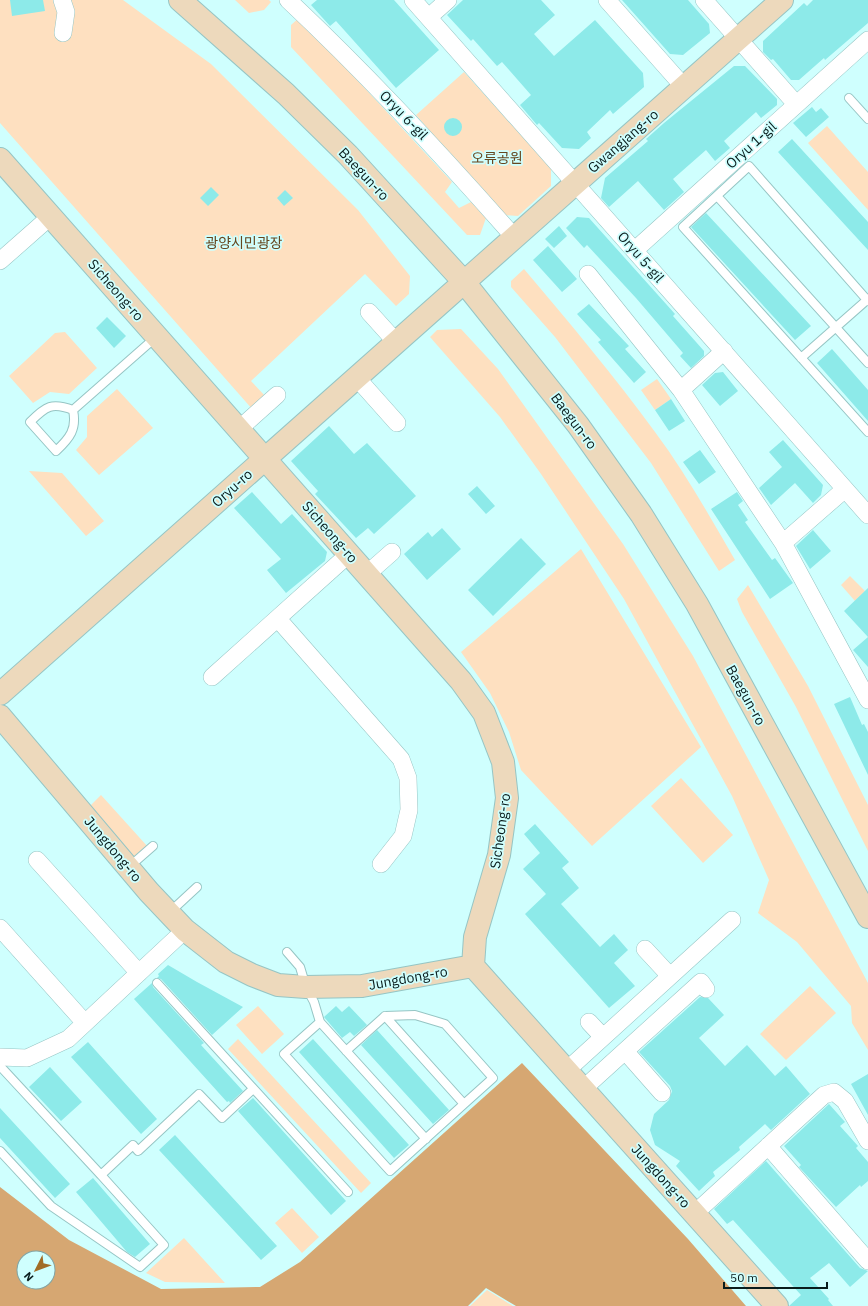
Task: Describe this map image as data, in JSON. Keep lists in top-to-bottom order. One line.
{"streets":{"street":["Oryu 6-gil","Gwangjang-ro","Oryu 1-gil","Baegun-ro","Oryu 5-gil","Sicheong-ro","Oryu-ro","Jungdong-ro"]},"crossings":[["Oryu 6-gil","Gwangjang-ro"],["Gwangjang-ro","Baegun-ro"],["Gwangjang-ro","Oryu 5-gil"],["Gwangjang-ro","Oryu-ro"],["Oryu 1-gil","Oryu 5-gil"],["Baegun-ro","Oryu-ro"],["Sicheong-ro","Oryu-ro"],["Sicheong-ro","Jungdong-ro"]],"parks":["오류공원","광양시민광장"],"scale_bar":"50 m","north":"bottom left"}
